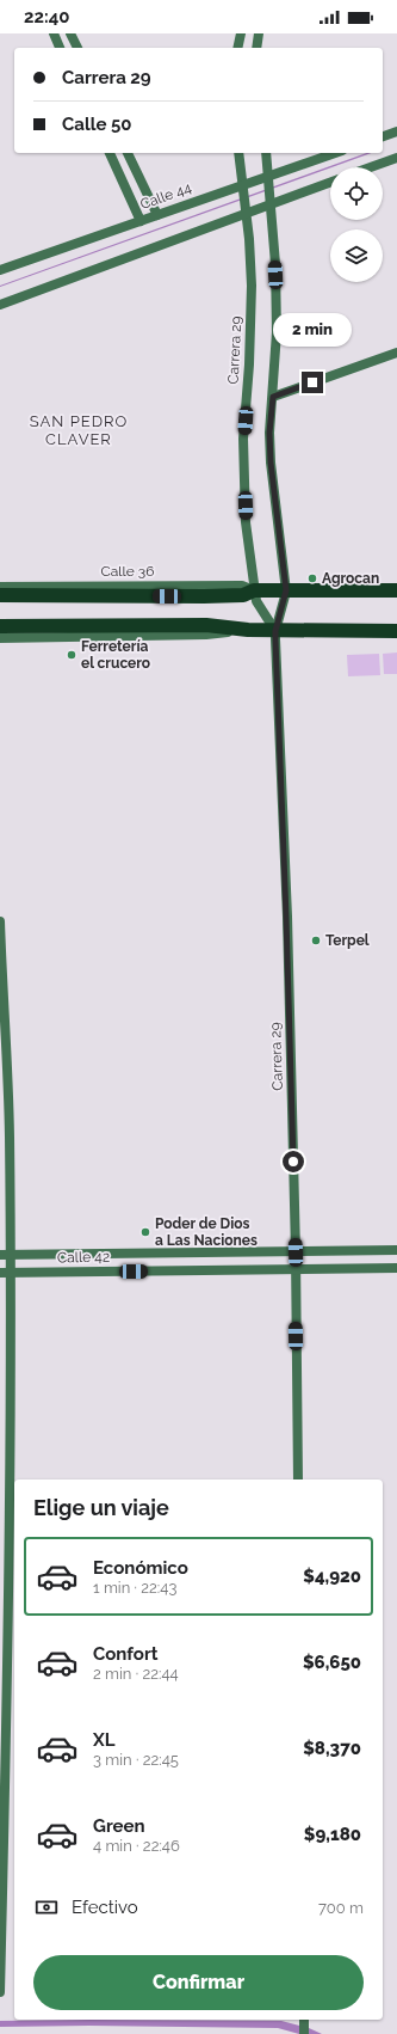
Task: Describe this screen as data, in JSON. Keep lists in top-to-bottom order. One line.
{"streets":{"street":["Calle 44","Carrera 29","Calle 42"]},"crossings":[["Calle 44","Carrera 29"],["Carrera 29","Calle 42"]],"districts":["SAN PEDRO CLAVER"],"places":["Agrocan","Ferretería el crucero","Terpel","Poder de Dios a Las Naciones"],"page":{"status":"22:40","banner":["Carrera 29","Calle 50"],"bubble":"2 min","heading":"Elige un viaje","list":[{"name":"Económico","note":"1 min · 22:43","value":"$4,920"},{"name":"Confort","note":"2 min · 22:44","value":"$6,650"},{"name":"XL","note":"3 min · 22:45","value":"$8,370"},{"name":"Green","note":"4 min · 22:46","value":"$9,180"}],"pay":["Efectivo","700 m"],"buttons":"Confirmar"}}
